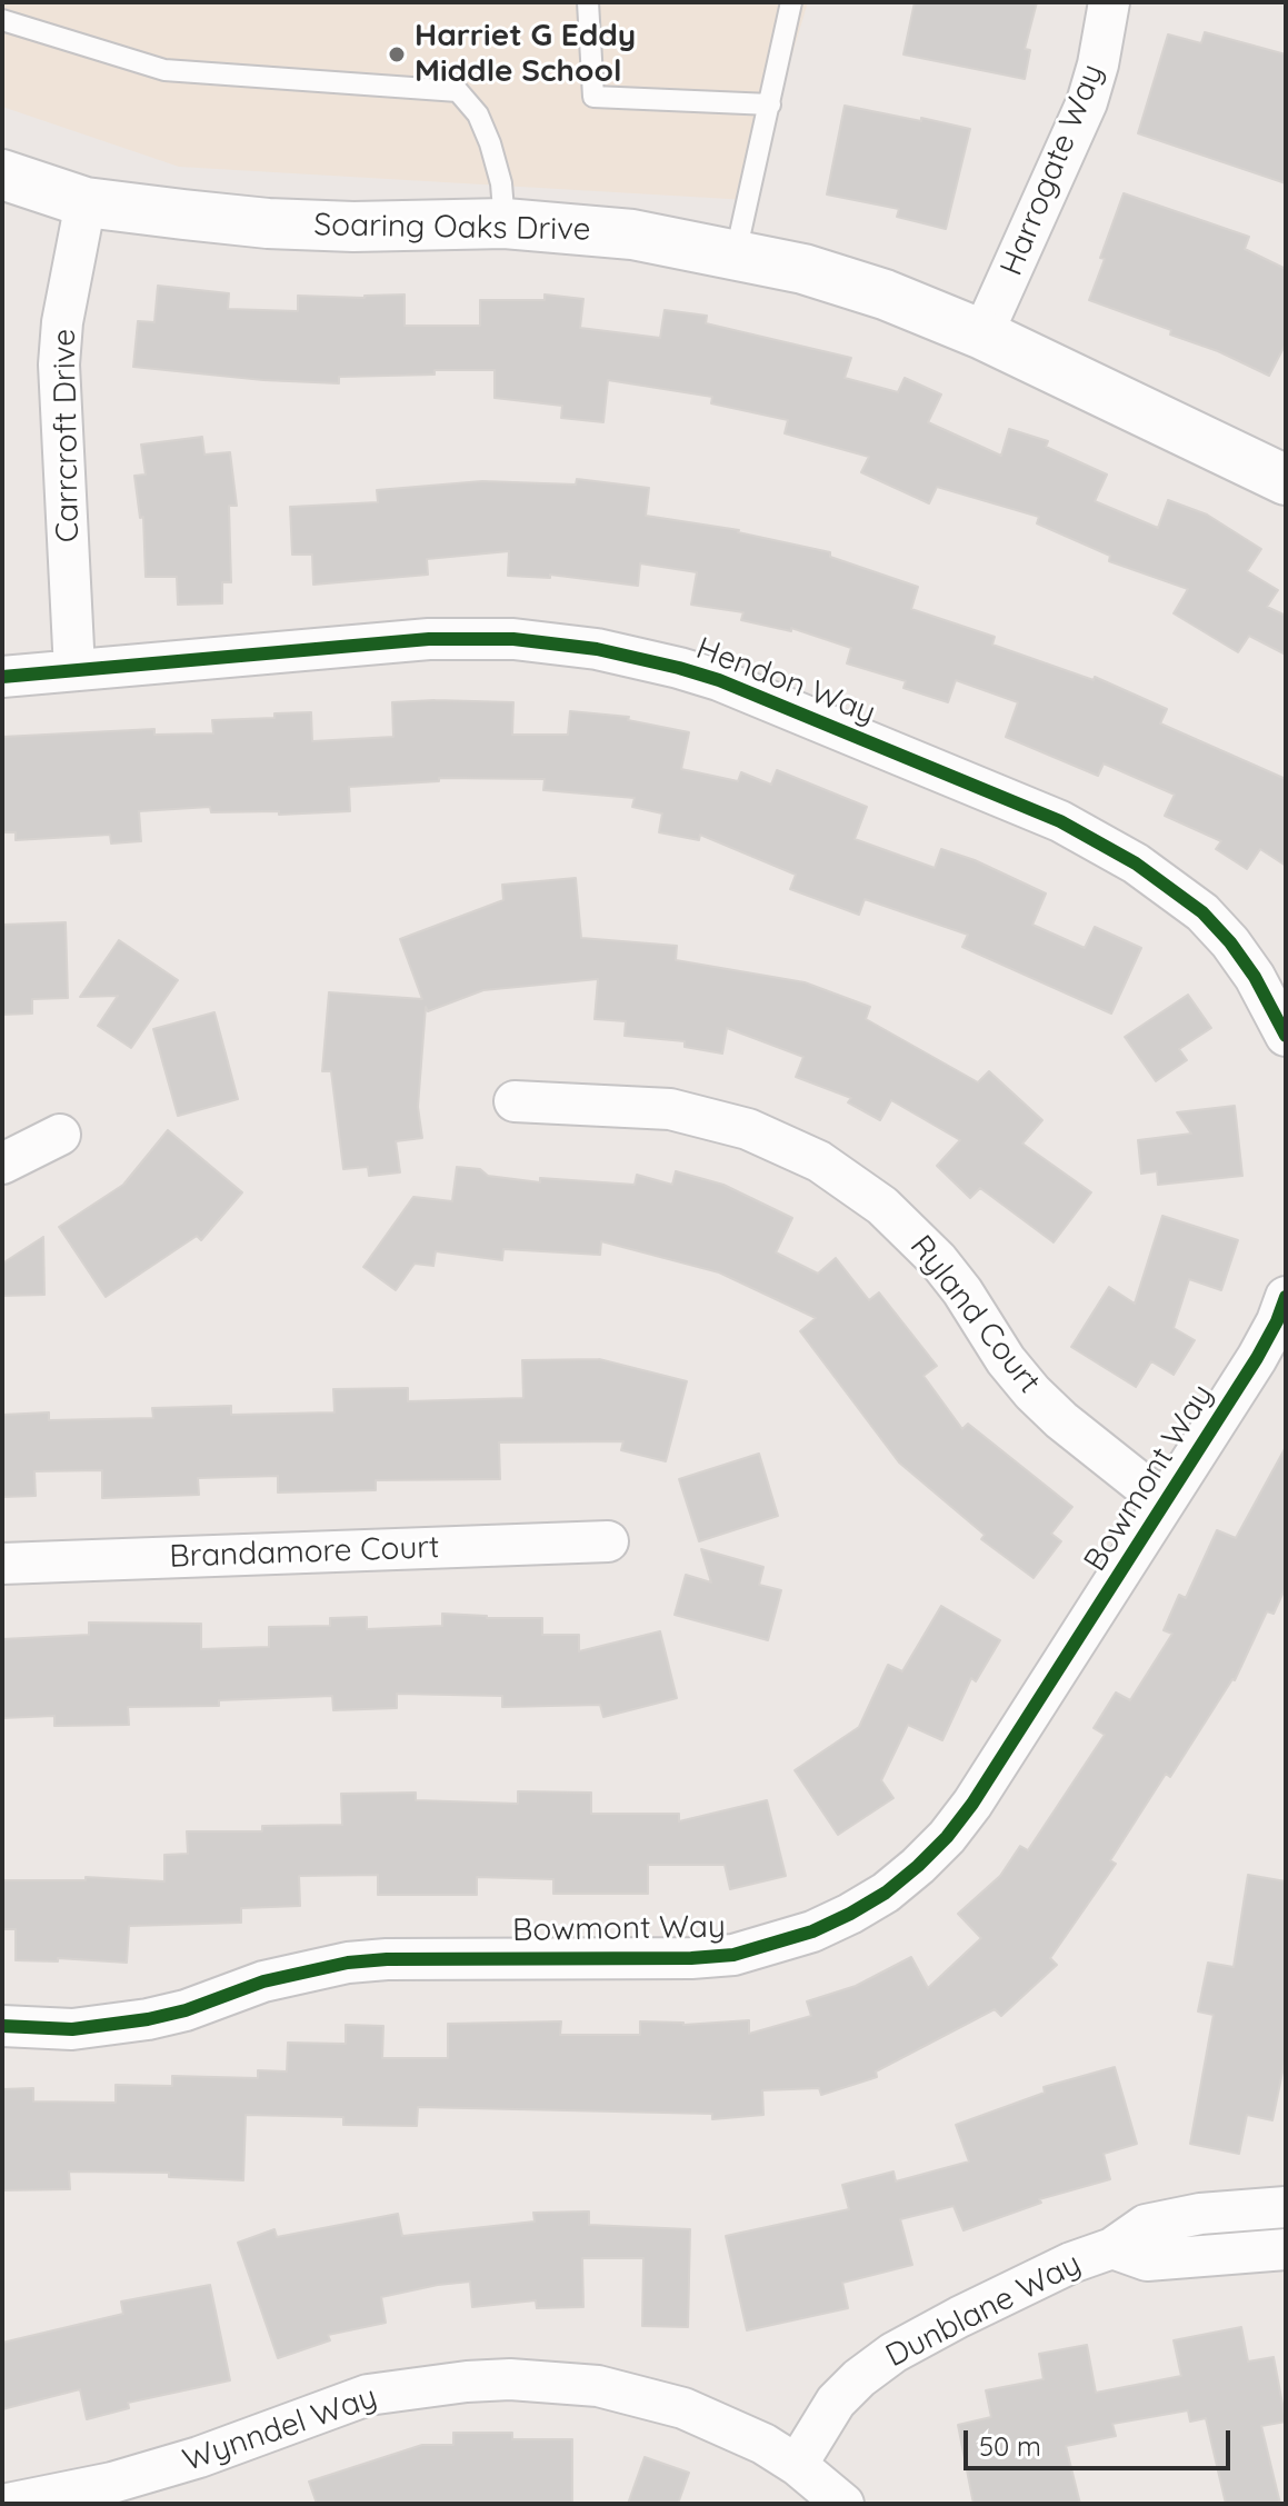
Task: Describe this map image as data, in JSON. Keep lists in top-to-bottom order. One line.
{"streets":{"street":["Harrogate Way","Soaring Oaks Drive","Carrcroft Drive","Hendon Way","Ryland Court","Bowmont Way","Brandamore Court","Dunblane Way","Wynndel Way"]},"crossings":[["Harrogate Way","Soaring Oaks Drive"],["Soaring Oaks Drive","Carrcroft Drive"],["Carrcroft Drive","Hendon Way"],["Ryland Court","Bowmont Way"],["Dunblane Way","Wynndel Way"]],"places":["Harriet G Eddy Middle School"],"scale_bar":"50 m"}
